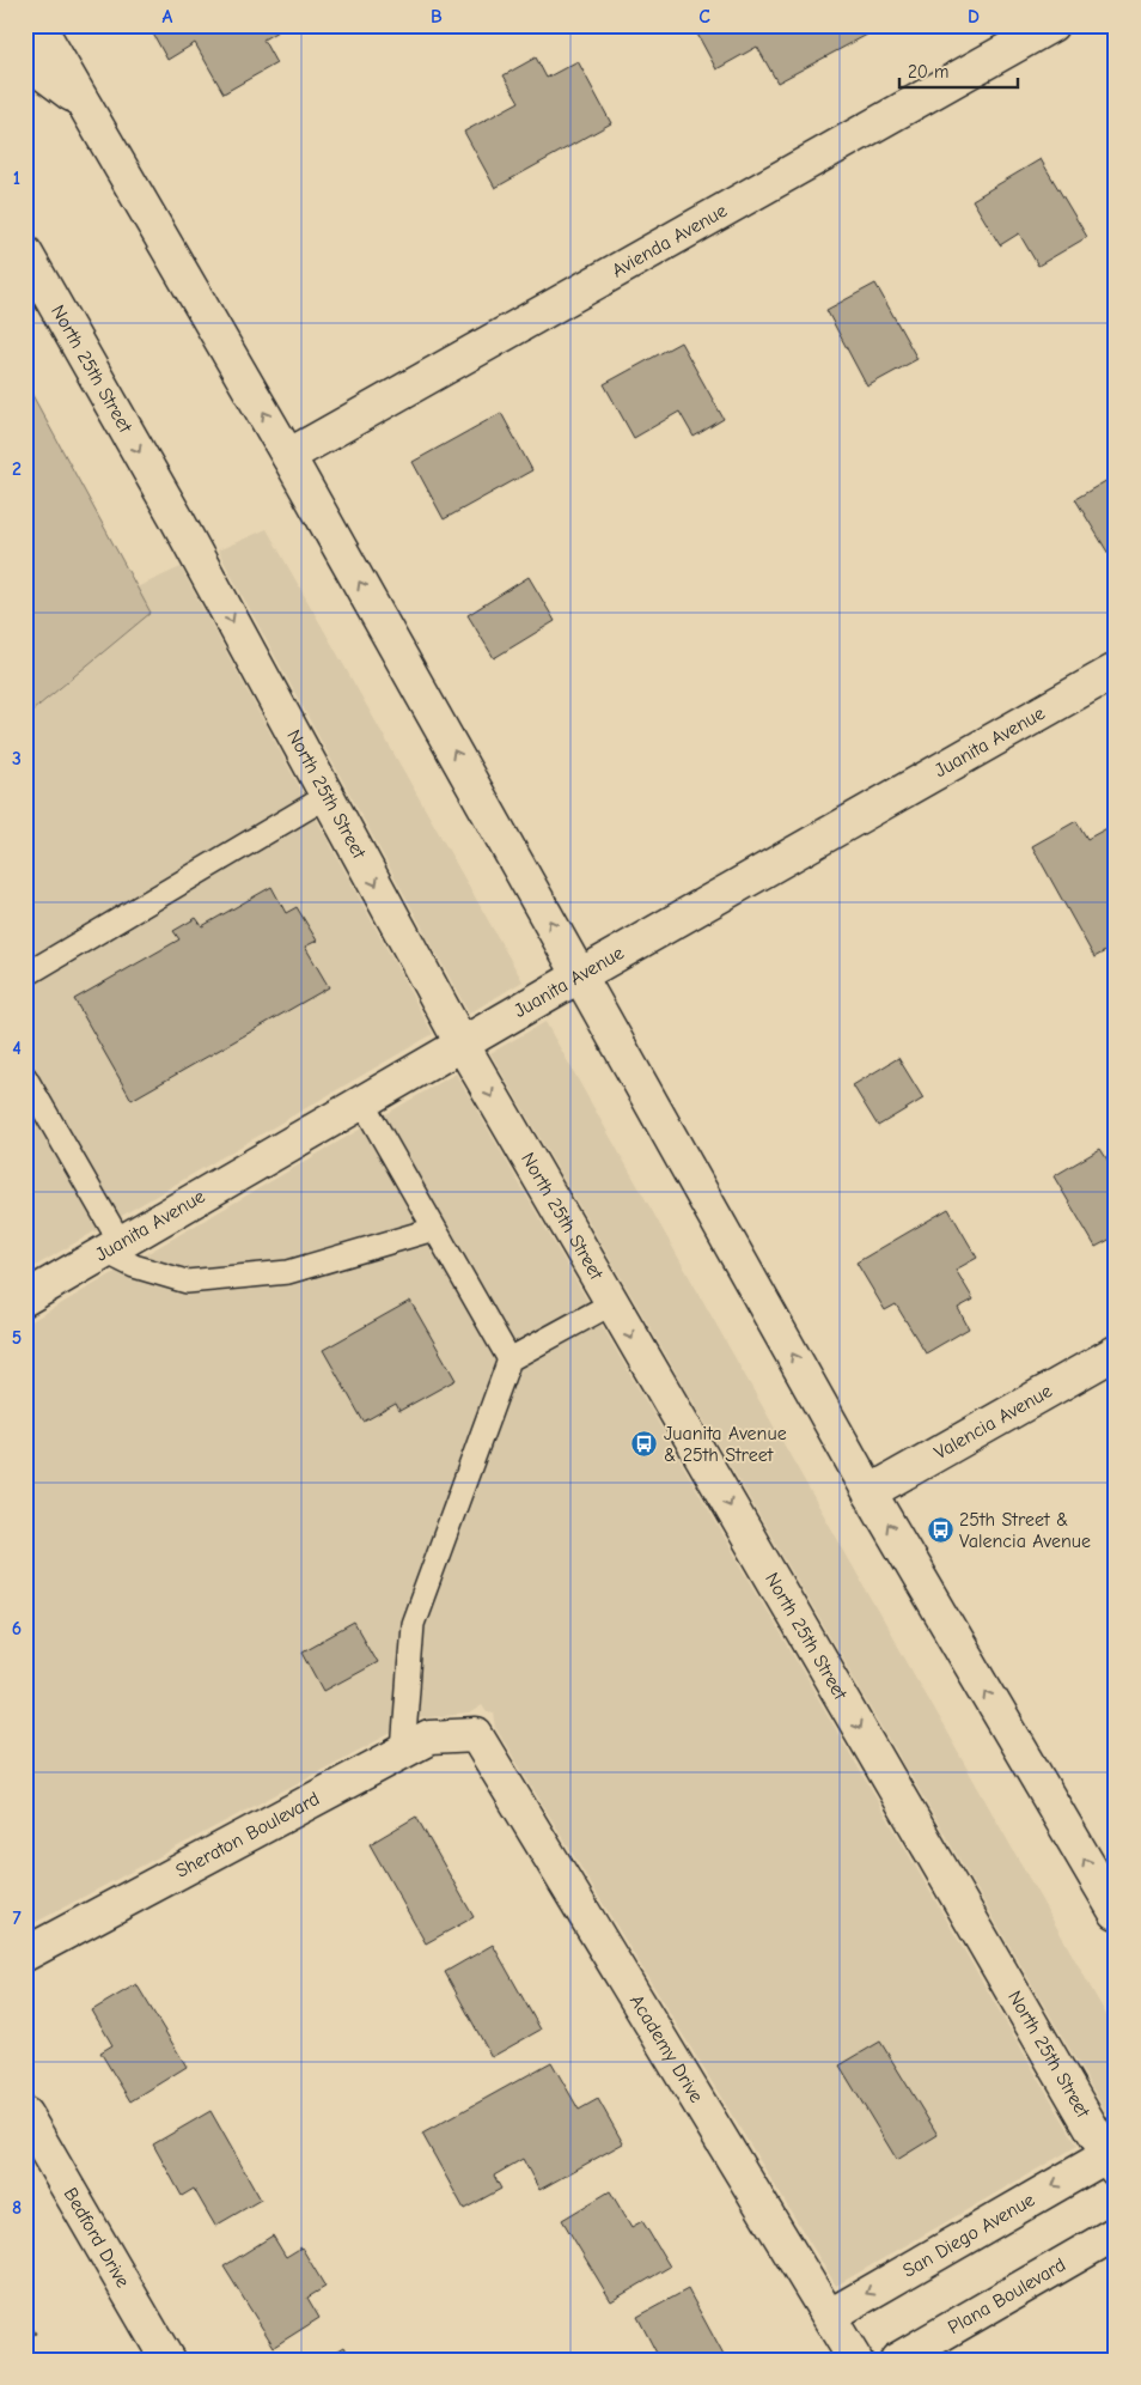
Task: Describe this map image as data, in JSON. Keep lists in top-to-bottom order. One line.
{"streets":{"street":["Avienda Avenue","North 25th Street","Juanita Avenue","Valencia Avenue","Sheraton Boulevard","Academy Drive","San Diego Avenue","Bedford Drive","Plana Boulevard"]},"crossings":[["North 25th Street","Juanita Avenue"],["North 25th Street","San Diego Avenue"],["Sheraton Boulevard","Academy Drive"],["Academy Drive","San Diego Avenue"]],"one_way":["San Diego Avenue"],"places":{"bus stop":["Juanita Avenue & 25th Street","25th Street & Valencia Avenue"]},"scale_bar":"20 m","grid":{"columns":["A","B","C","D"],"rows":["1","2","3","4","5","6","7","8"]}}
